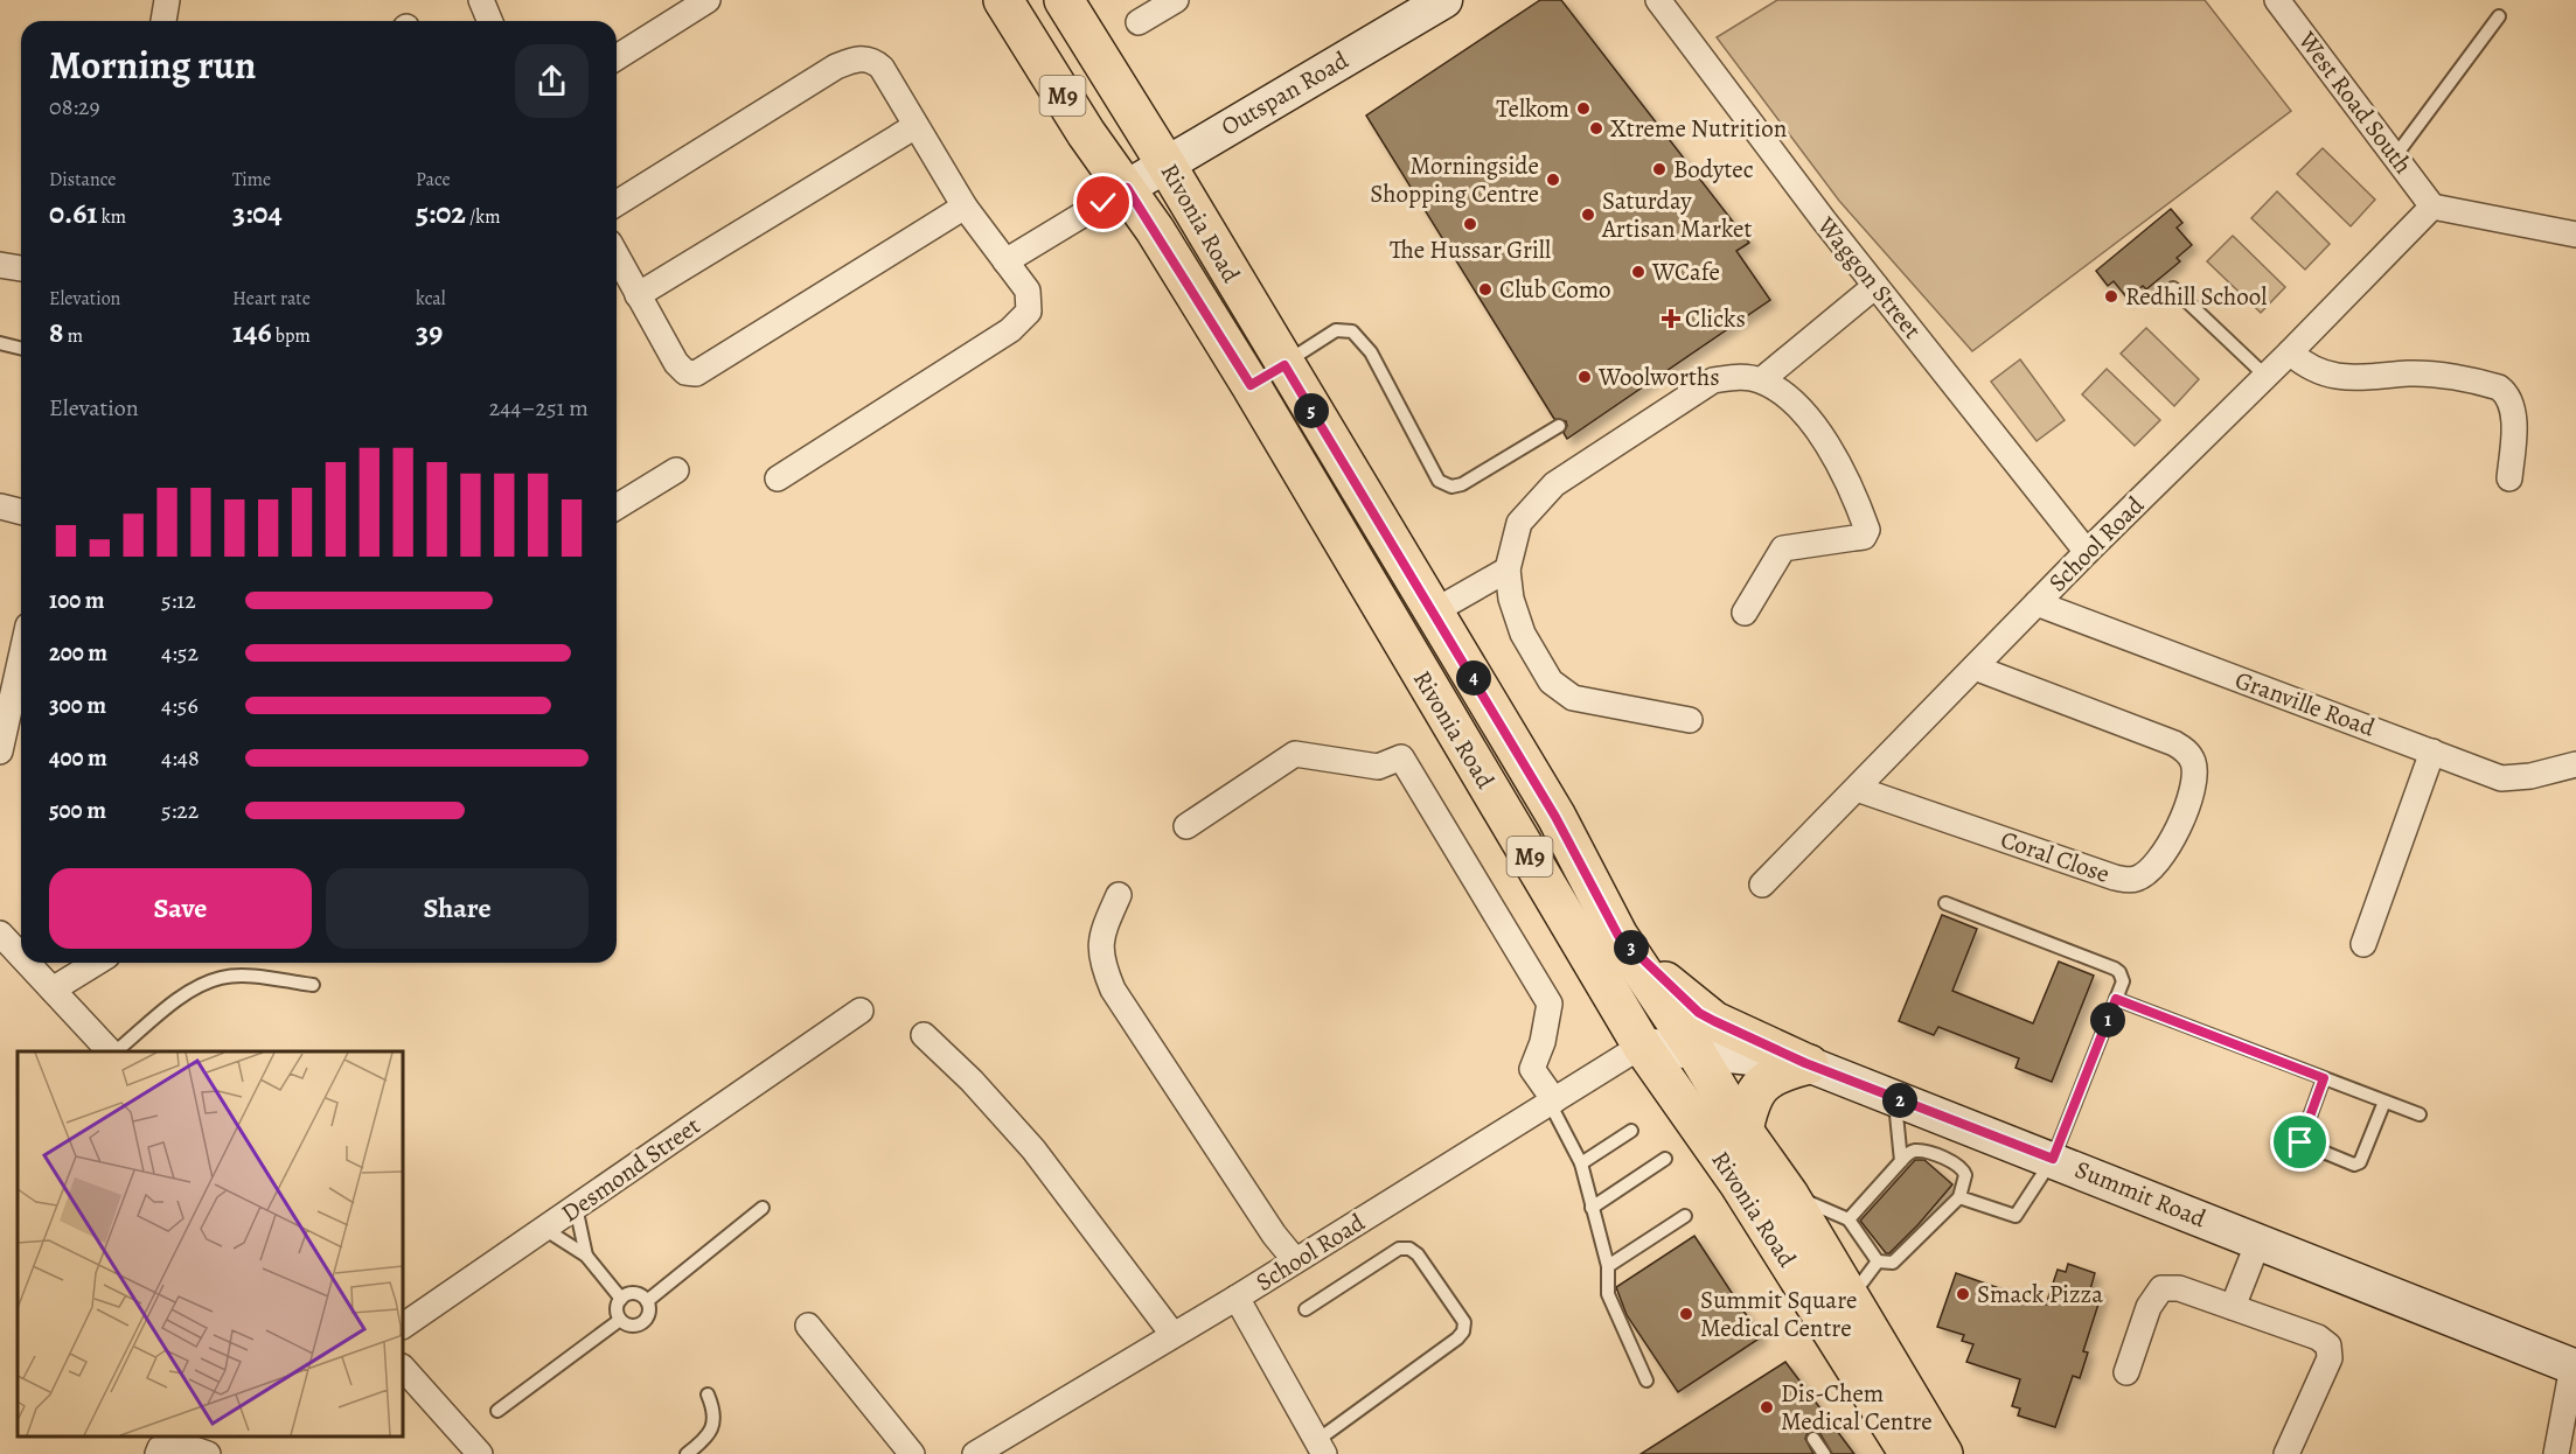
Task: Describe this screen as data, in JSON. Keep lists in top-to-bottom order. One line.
{"streets":{"main road":["Outspan Road","M9","Rivonia Road","Summit Road"],"street":["West Road South","Waggon Street","School Road","Granville Road","Coral Close","Desmond Street"]},"crossings":[["Outspan Road","Rivonia Road"],["West Road South","School Road"],["Rivonia Road","School Road"],["Rivonia Road","Summit Road"],["Waggon Street","School Road"],["School Road","Granville Road"],["School Road","Coral Close"],["School Road","Summit Road"]],"places":{"other":["Telkom","Xtreme Nutrition","Bodytec","Morningside Shopping Centre","Saturday Artisan Market","The Hussar Grill","WCafe","Club Como","Redhill School","Woolworths","Smack Pizza","Summit Square Medical Centre","Dis-Chem Medical Centre"],"health":["Clicks"]},"page":{"heading":["Morning run","08:29"],"stats":[["Distance","0.61 km"],["Time","3:04"],["Pace","5:02 /km"],["Elevation","8 m"],["Heart rate","146 bpm"],["kcal","39"]],"chart":["Elevation","244–251 m"],"pins":["5","4","3","1","2"],"list":[{"name":"100 m","note":"5:12"},{"name":"200 m","note":"4:52"},{"name":"300 m","note":"4:56"},{"name":"400 m","note":"4:48"},{"name":"500 m","note":"5:22"}],"buttons":["Save","Share"]}}
